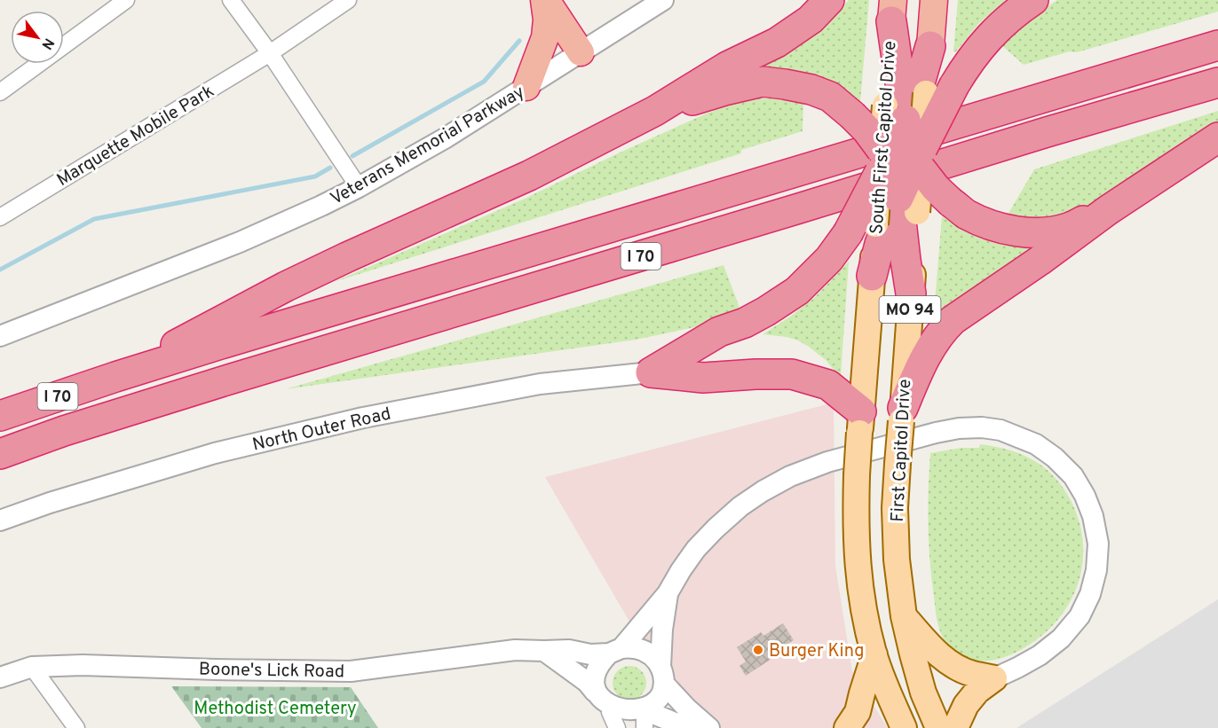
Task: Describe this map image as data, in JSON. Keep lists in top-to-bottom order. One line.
{"streets":{"highway":["I 70"],"main road":["MO 94","First Capitol Drive"],"street":["Marquette Mobile Park","Veterans Memorial Parkway","North Outer Road","Boone's Lick Road"]},"parks":["Methodist Cemetery"],"places":["Burger King"],"north":"bottom right"}
